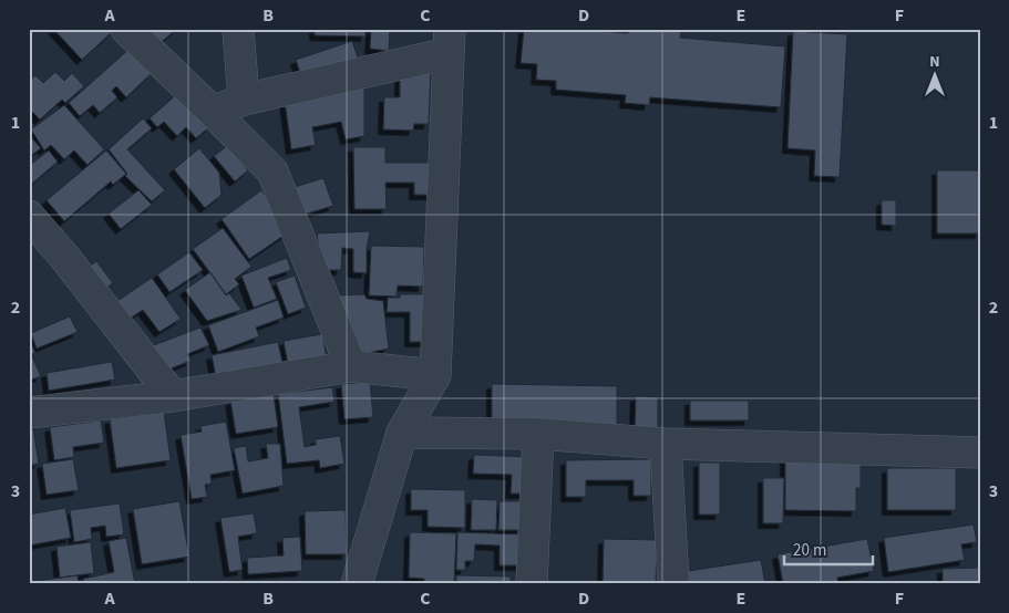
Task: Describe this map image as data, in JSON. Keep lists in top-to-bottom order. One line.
{"scale_bar":"20 m","north":"top","grid":{"columns":["A","B","C","D","E","F"],"rows":["1","2","3"]}}
